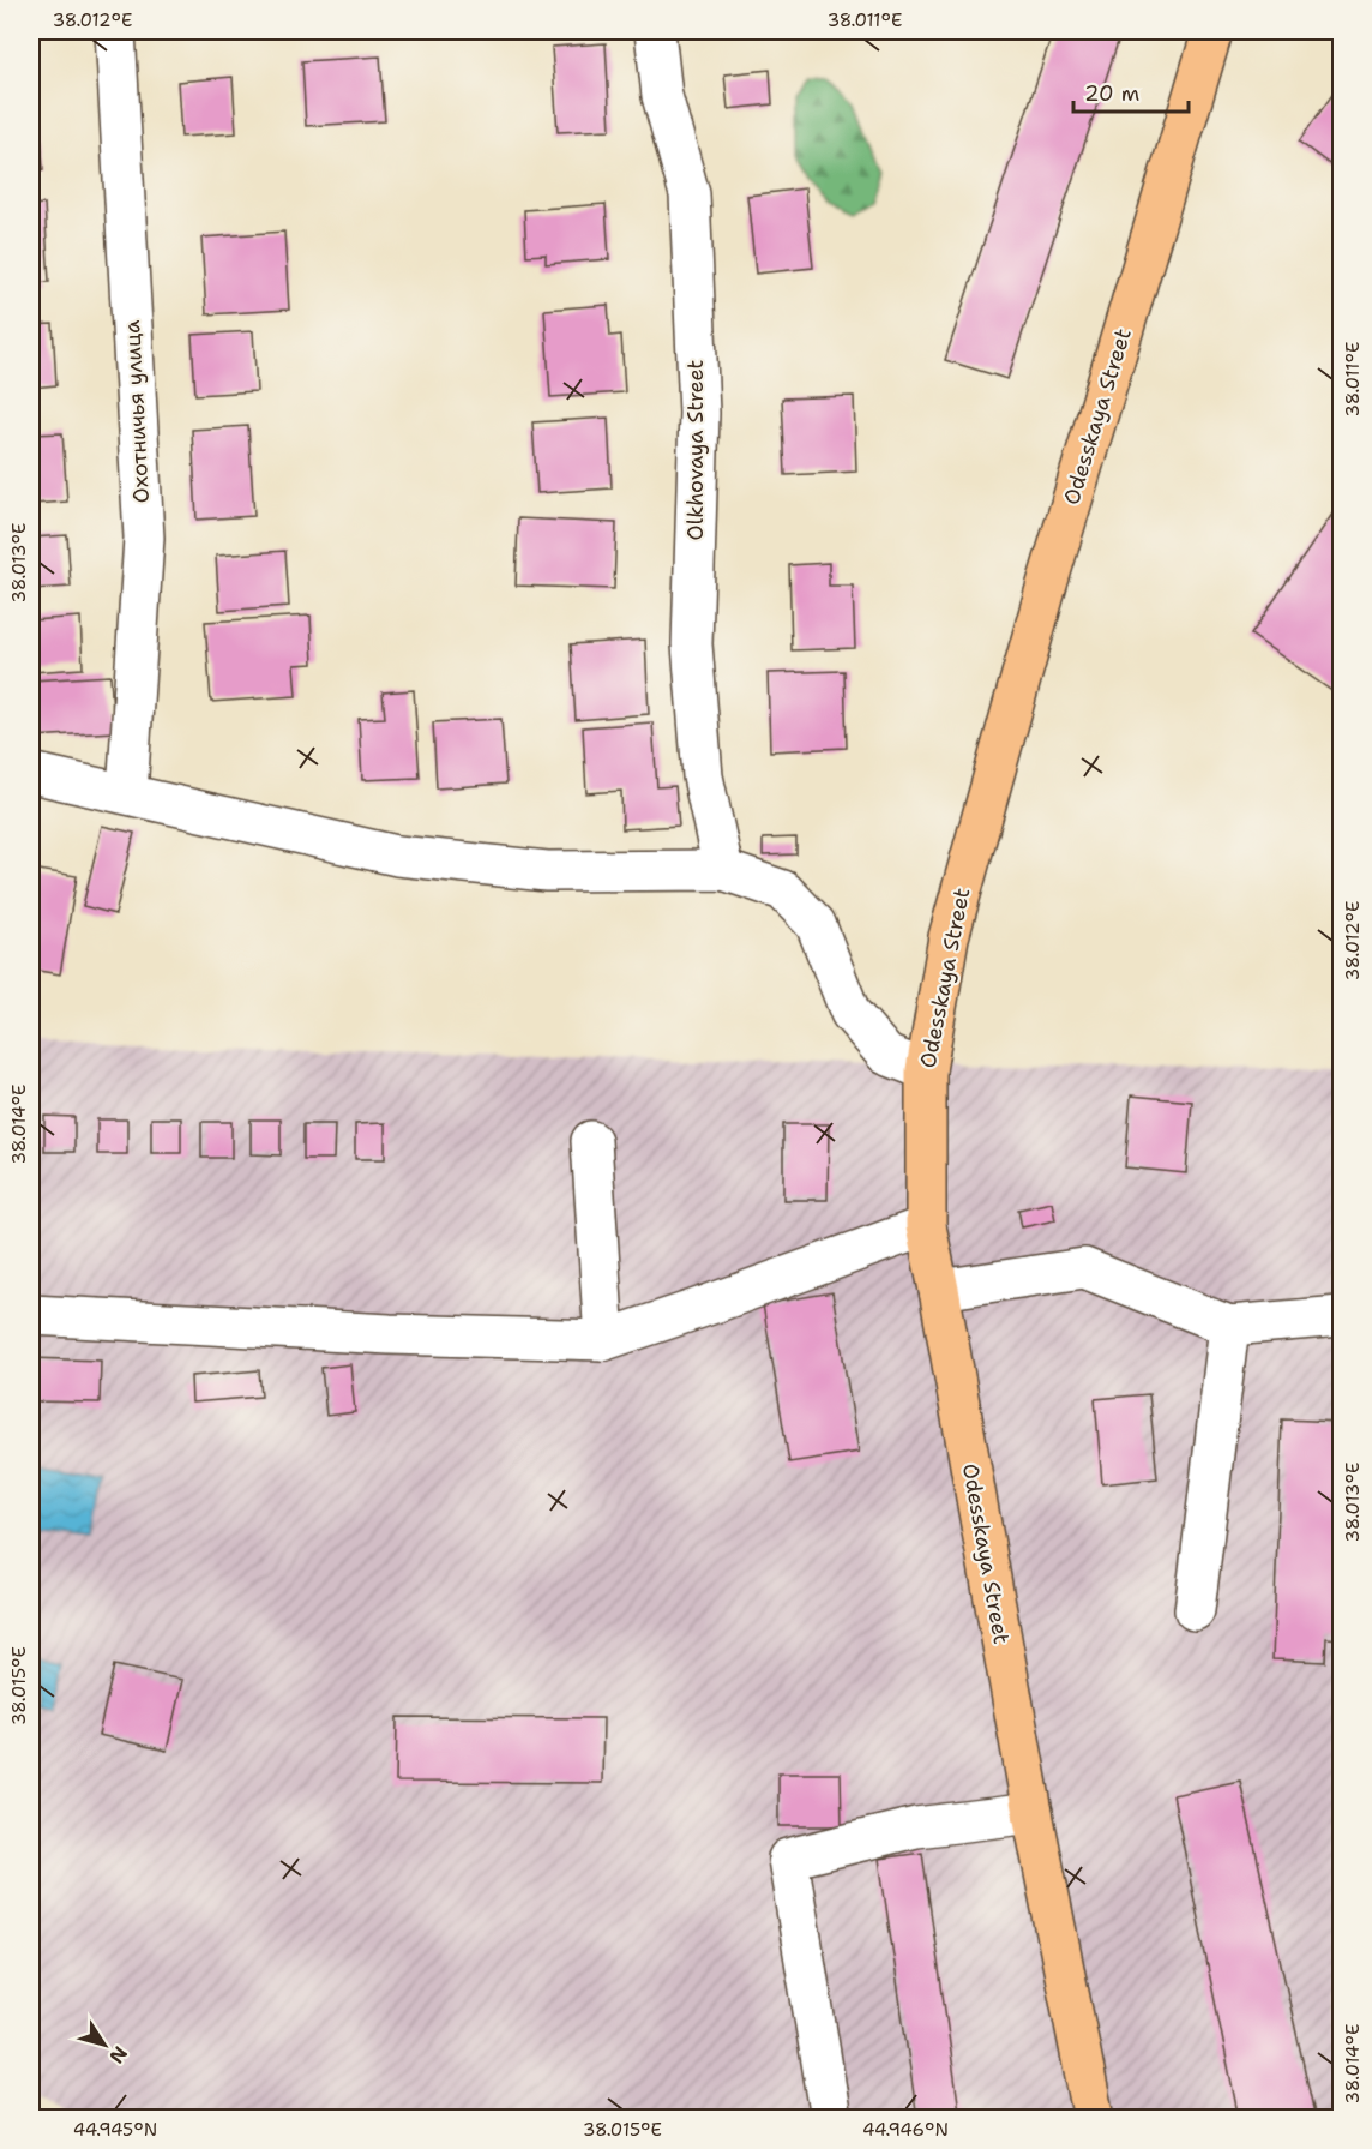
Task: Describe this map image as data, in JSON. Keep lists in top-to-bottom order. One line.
{"streets":{"main road":["Odesskaya Street"],"street":["Охотничья улица","Olkhovaya Street"]},"scale_bar":"20 m","north":"bottom right","coordinates":["38.012°E","38.011°E","38.013°E","38.014°E","38.015°E","44.945°N","44.946°N"]}
